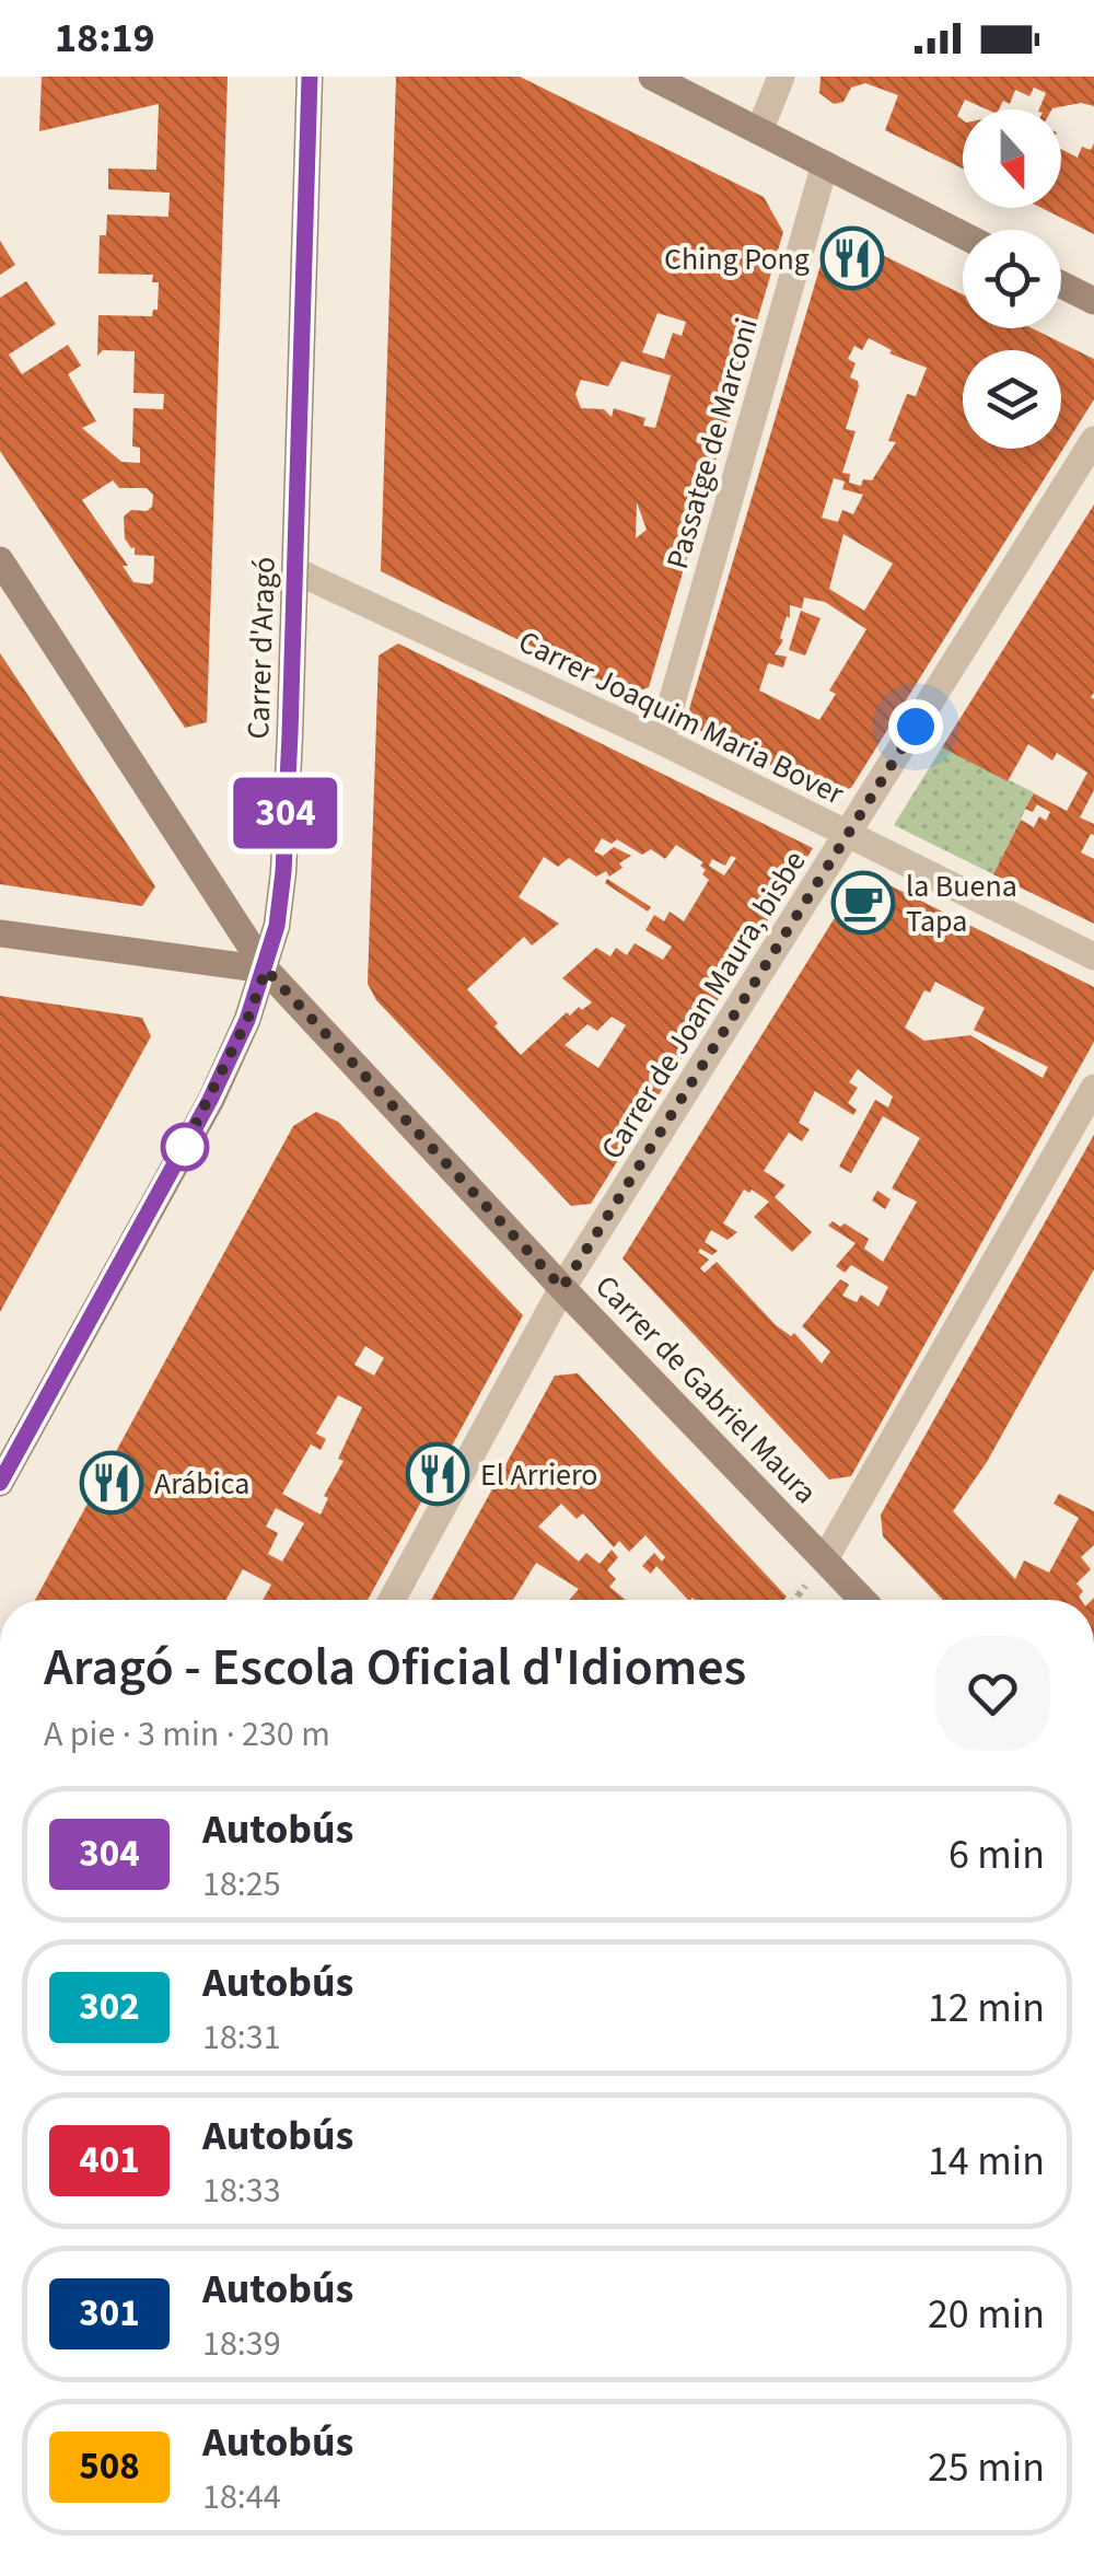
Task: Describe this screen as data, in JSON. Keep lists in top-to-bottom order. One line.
{"streets":{"street":["Passatge de Marconi","Carrer d'Aragó","Carrer Joaquim Maria Bover","Carrer de Joan Maura, bisbe","Carrer de Gabriel Maura"]},"crossings":[["Passatge de Marconi","Carrer Joaquim Maria Bover"],["Carrer d'Aragó","Carrer Joaquim Maria Bover"],["Carrer d'Aragó","Carrer de Gabriel Maura"],["Carrer Joaquim Maria Bover","Carrer de Joan Maura, bisbe"],["Carrer de Joan Maura, bisbe","Carrer de Gabriel Maura"]],"places":{"restaurant":["Ching Pong","El Arriero","Arábica"],"cafe":["la Buena Tapa"]},"lines":["bus line 304"],"north":"bottom","page":{"status":"18:19","on_map":"304","heading":["Aragó - Escola Oficial d'Idiomes","A pie · 3 min · 230 m"],"list":[{"mark":"304","name":"Autobús","note":"18:25","value":"6 min"},{"mark":"302","name":"Autobús","note":"18:31","value":"12 min"},{"mark":"401","name":"Autobús","note":"18:33","value":"14 min"},{"mark":"301","name":"Autobús","note":"18:39","value":"20 min"},{"mark":"508","name":"Autobús","note":"18:44","value":"25 min"}]}}
